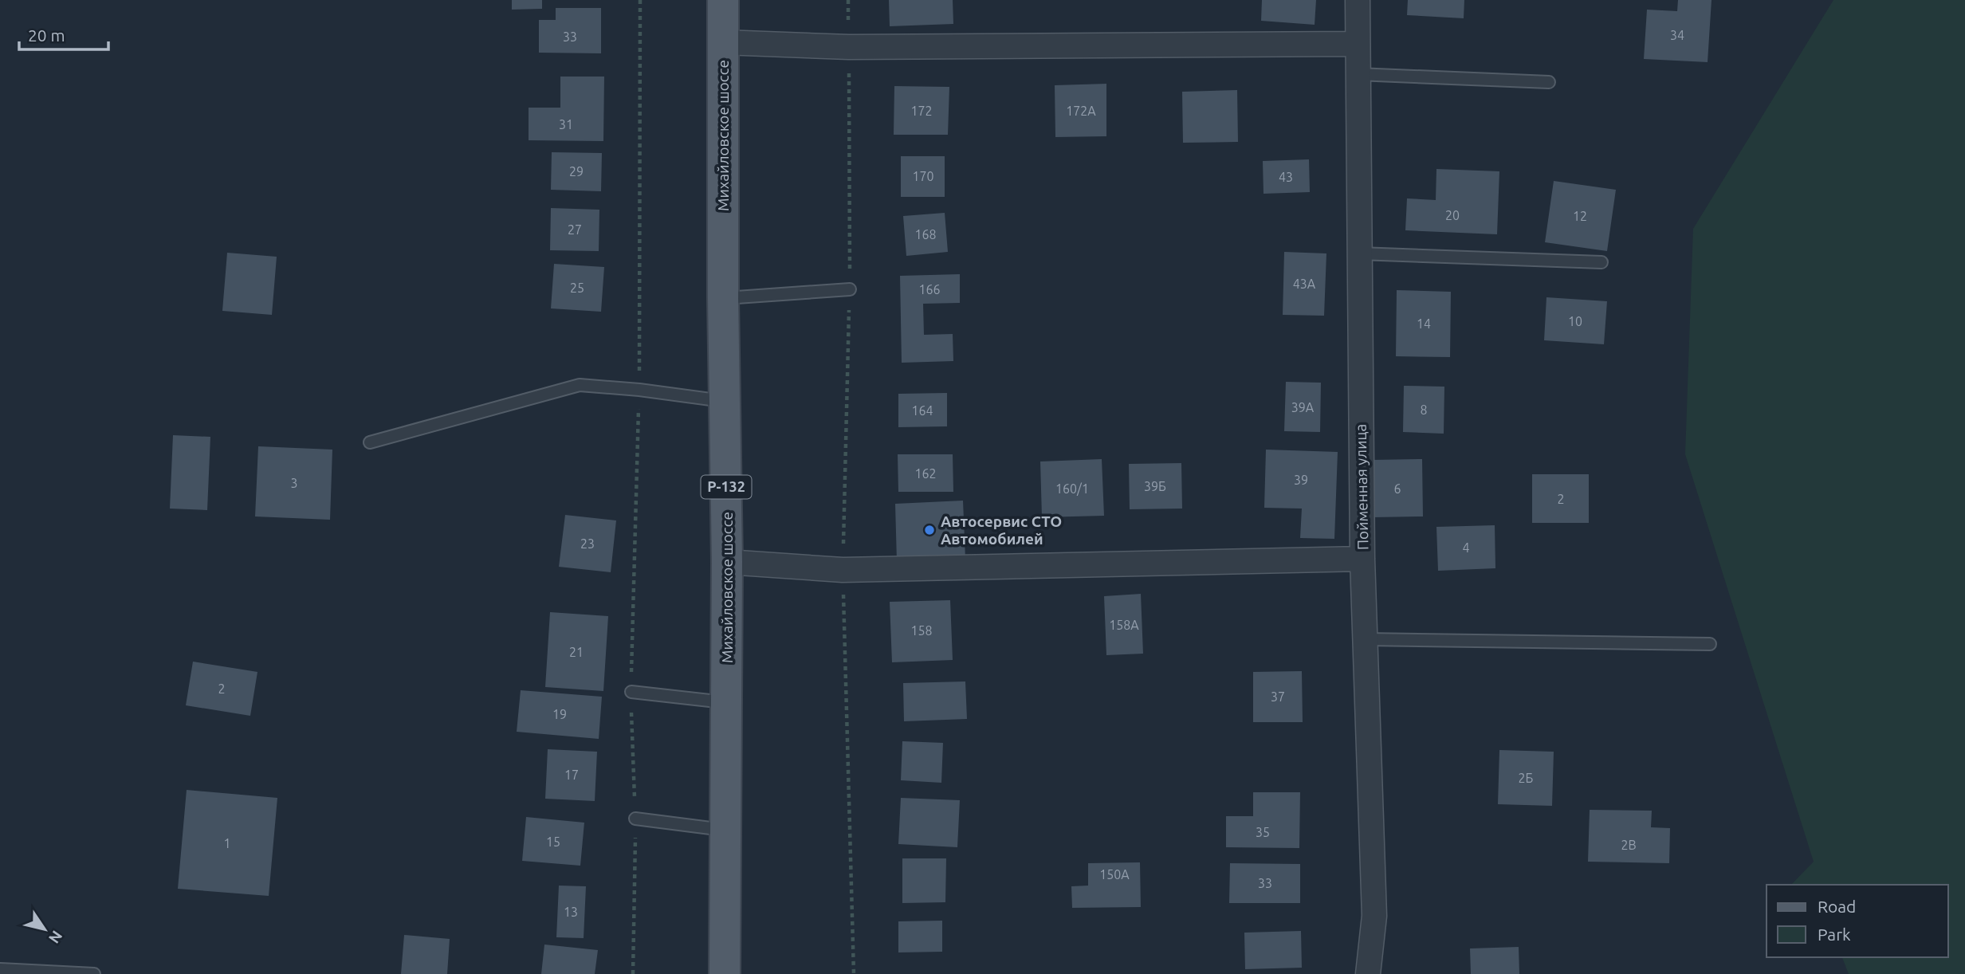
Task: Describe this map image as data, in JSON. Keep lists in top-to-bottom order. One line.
{"streets":{"main road":["Михайловское шоссе","Р-132"],"street":["Пойменная улица"]},"places":["Автосервис СТО Автомобилей"],"house_numbers":["34","33","172","172А","31","29","170","43","20","12","27","168","43А","25","166","10","14","39А","8","164","162","39","3","39Б","160/1","6","2","23","4","158А","158","21","2","37","19","17","2Б","35","15","1","2В","150А","33","13"],"legend":["Road","Park"],"scale_bar":"20 m","north":"bottom right"}
